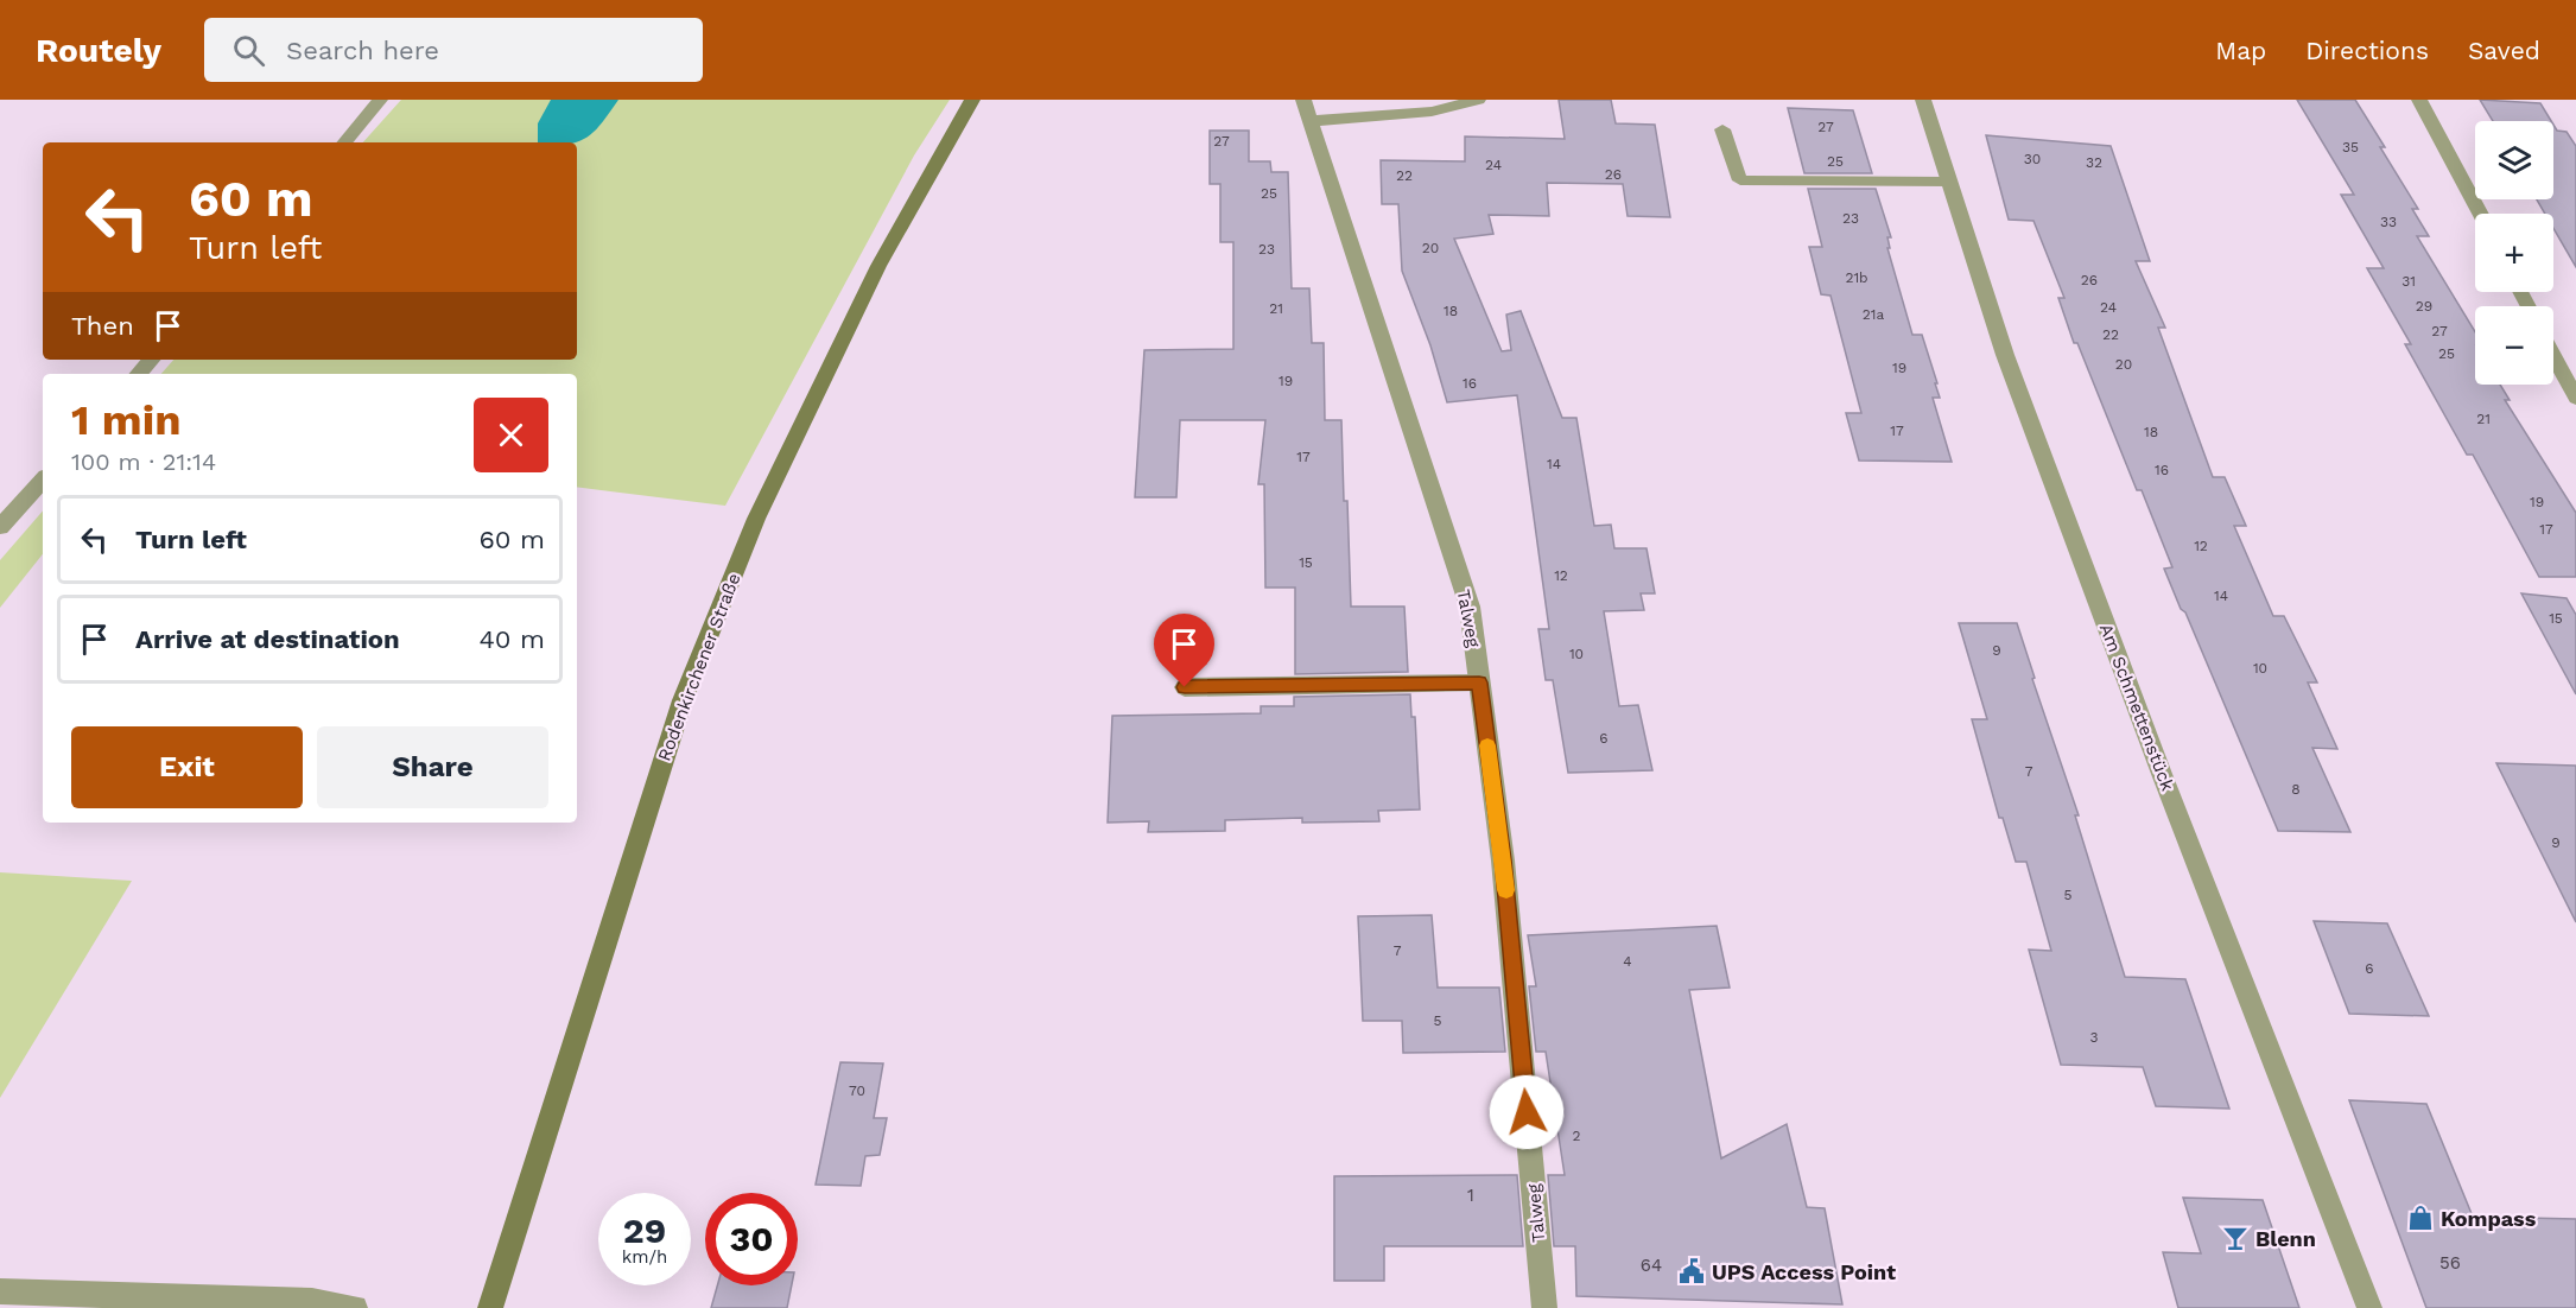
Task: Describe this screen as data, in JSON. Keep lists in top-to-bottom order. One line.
{"streets":{"main road":["Rodenkirchener Straße"],"street":["Talweg","Am Schmettenstück"]},"places":{"shop":["Kompass"],"bar":["Blenn"],"public building":["UPS Access Point"]},"house_numbers":["27","27","35","30","25","32","24","26","22","25","23","33","20","23","21b","26","31","29","24","21","18","21a","27","22","25","20","19","19","16","21","17","18","17","14","16","19","17","12","15","12","14","15","9","10","10","6","7","8","9","5","7","4","6","5","3","70","2","1","56","64"],"page":{"header":"Routely","search":"Search here","nav":["Map","Directions","Saved"],"map_buttons":["+","−"],"turn":["60 m","Turn left"],"then":"Then","heading":["1 min","100 m · 21:14"],"list":[{"name":"Turn left","value":"60 m"},{"name":"Arrive at destination","value":"40 m"}],"buttons":["Exit","Share"],"speed":"29 km/h","limit":"30"}}
